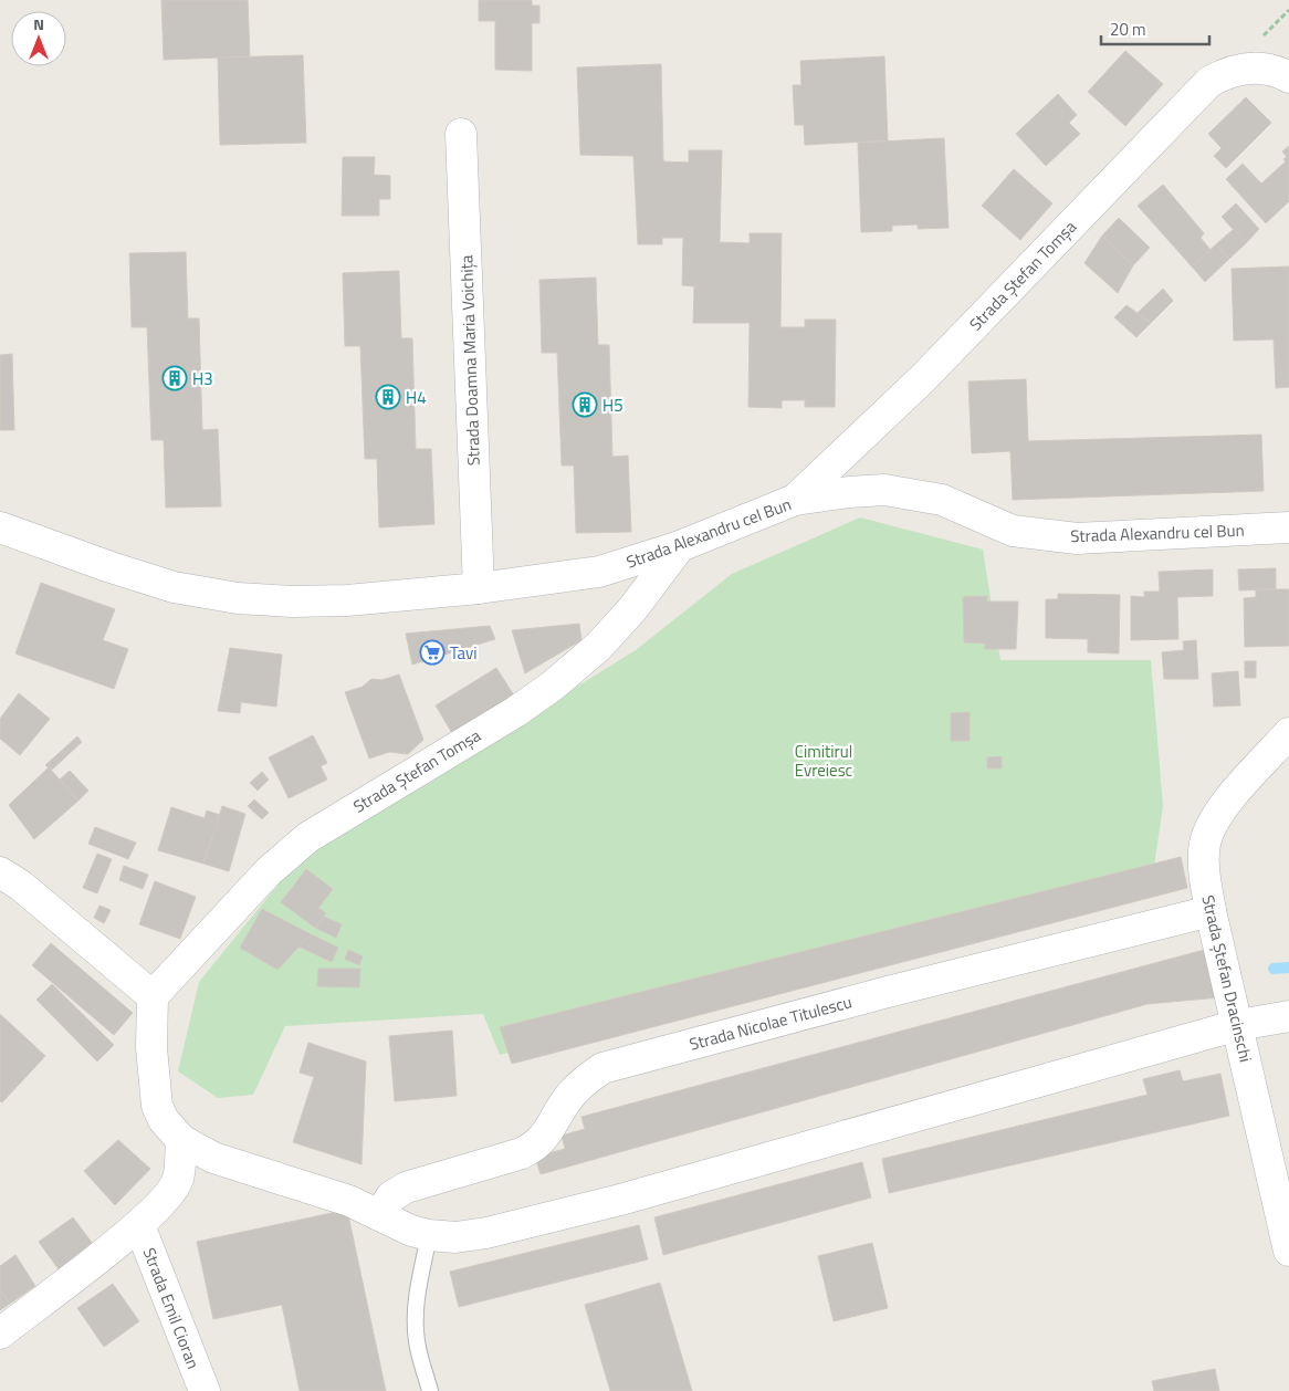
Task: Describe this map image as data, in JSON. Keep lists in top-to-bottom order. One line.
{"streets":{"street":["Strada Ștefan Tomșa","Strada Doamna Maria Voichița","Strada Alexandru cel Bun","Strada Ștefan Dracinschi","Strada Nicolae Titulescu","Strada Emil Cioran"]},"crossings":[["Strada Ștefan Tomșa","Strada Alexandru cel Bun"],["Strada Doamna Maria Voichița","Strada Alexandru cel Bun"],["Strada Ștefan Dracinschi","Strada Nicolae Titulescu"]],"parks":["Cimitirul Evreiesc"],"places":{"building":["H3","H4","H5"],"supermarket":["Tavi"]},"scale_bar":"20 m","north":"top"}
